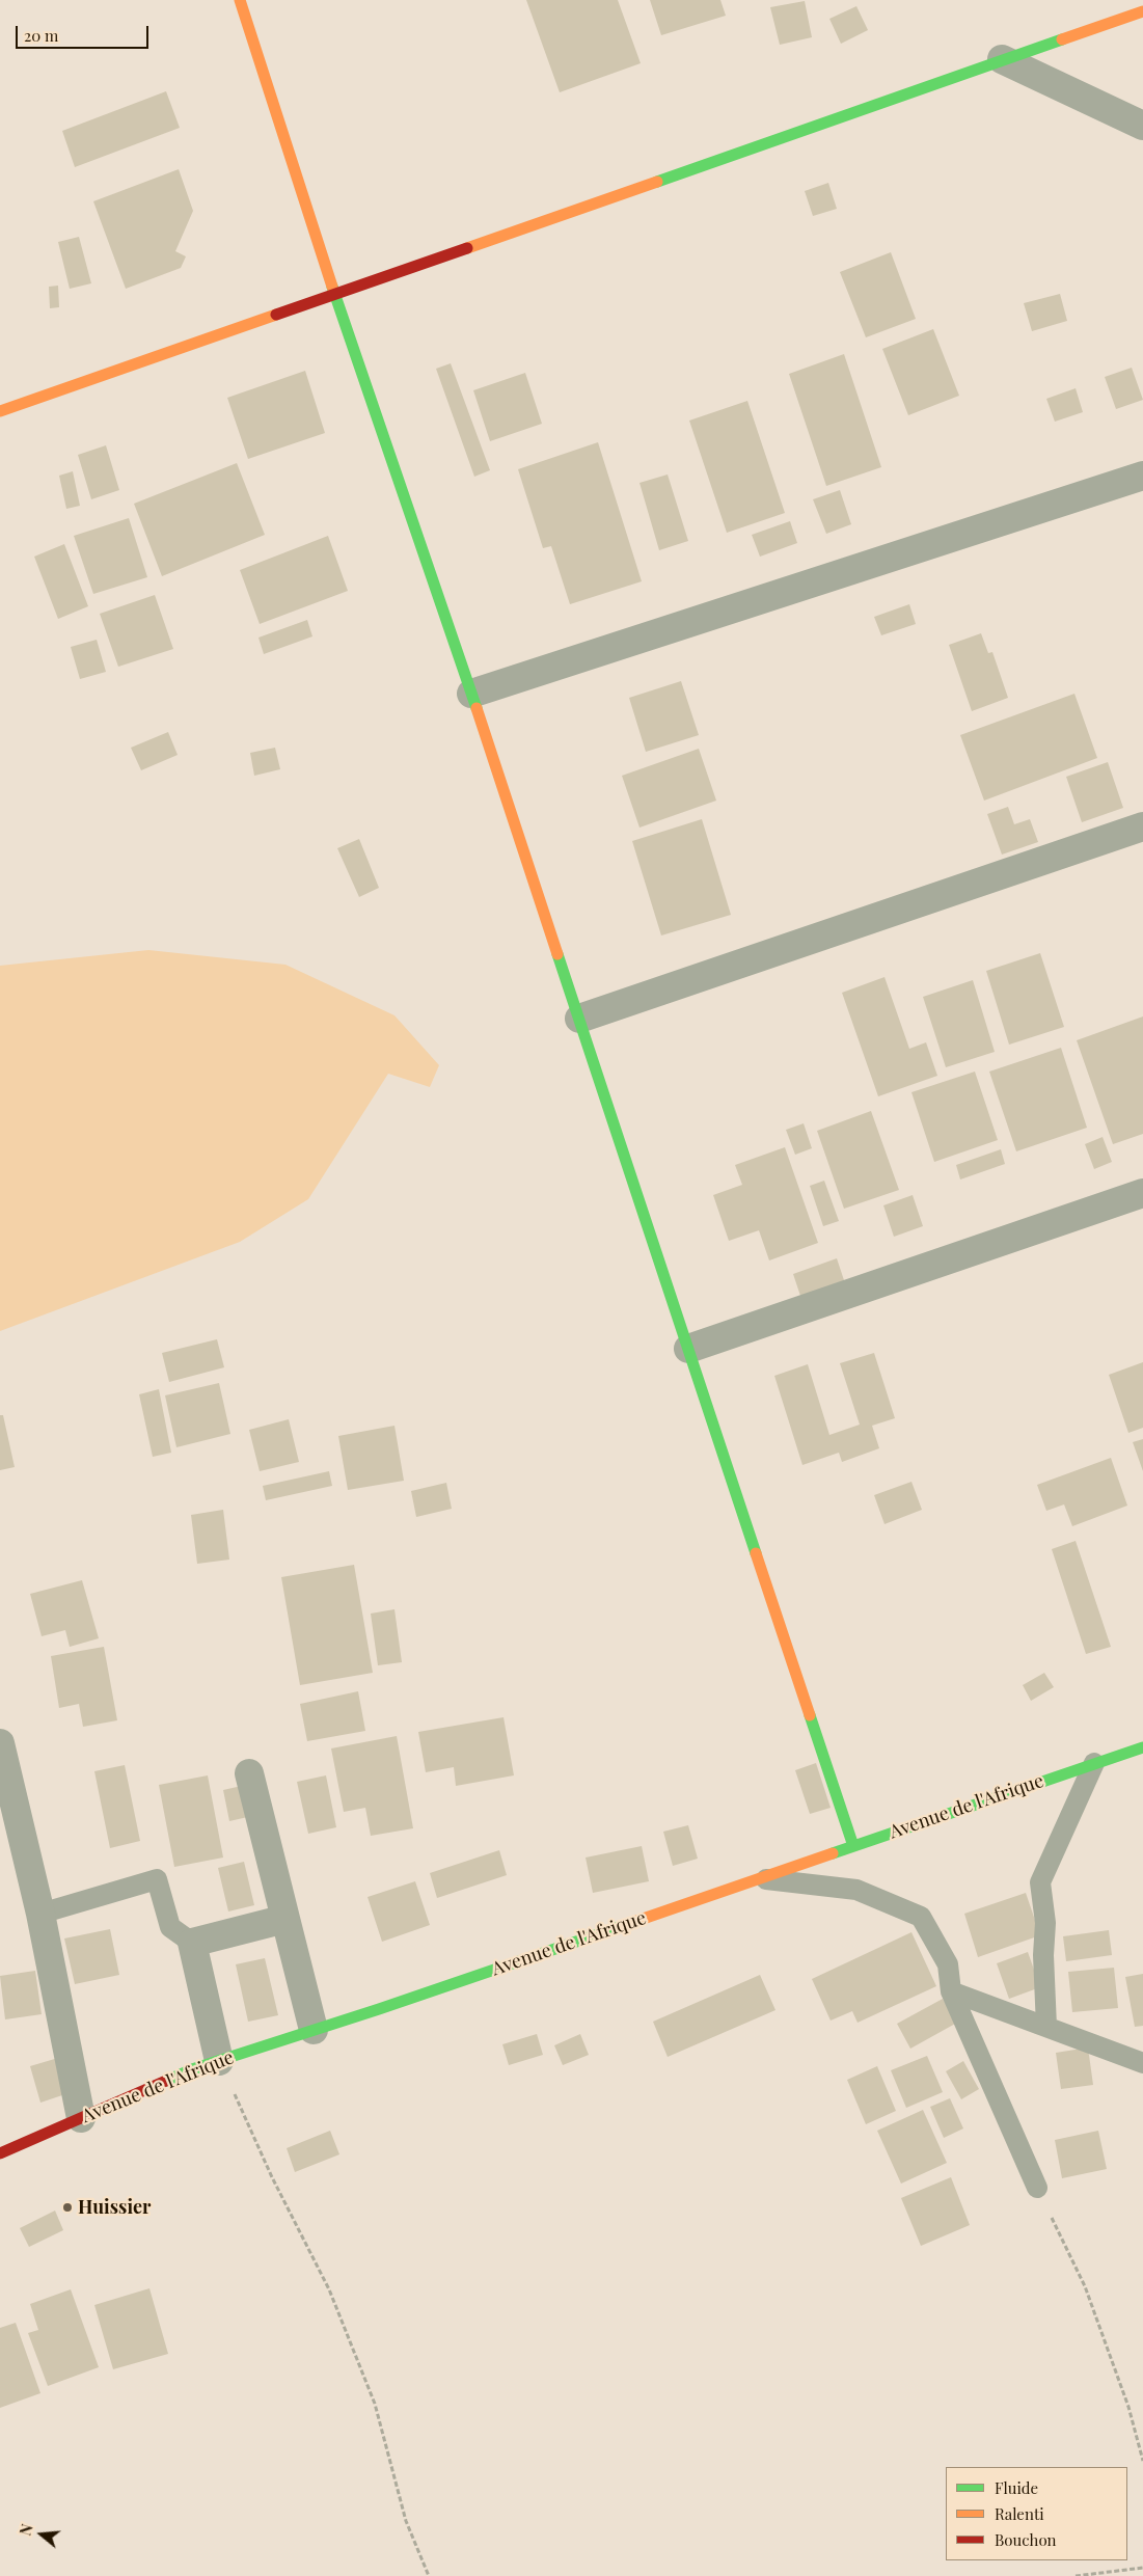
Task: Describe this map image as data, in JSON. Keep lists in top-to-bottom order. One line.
{"streets":{"street":["Avenue de l'Afrique"]},"places":["Huissier"],"legend":["Fluide","Ralenti","Bouchon"],"scale_bar":"20 m","north":"left"}
